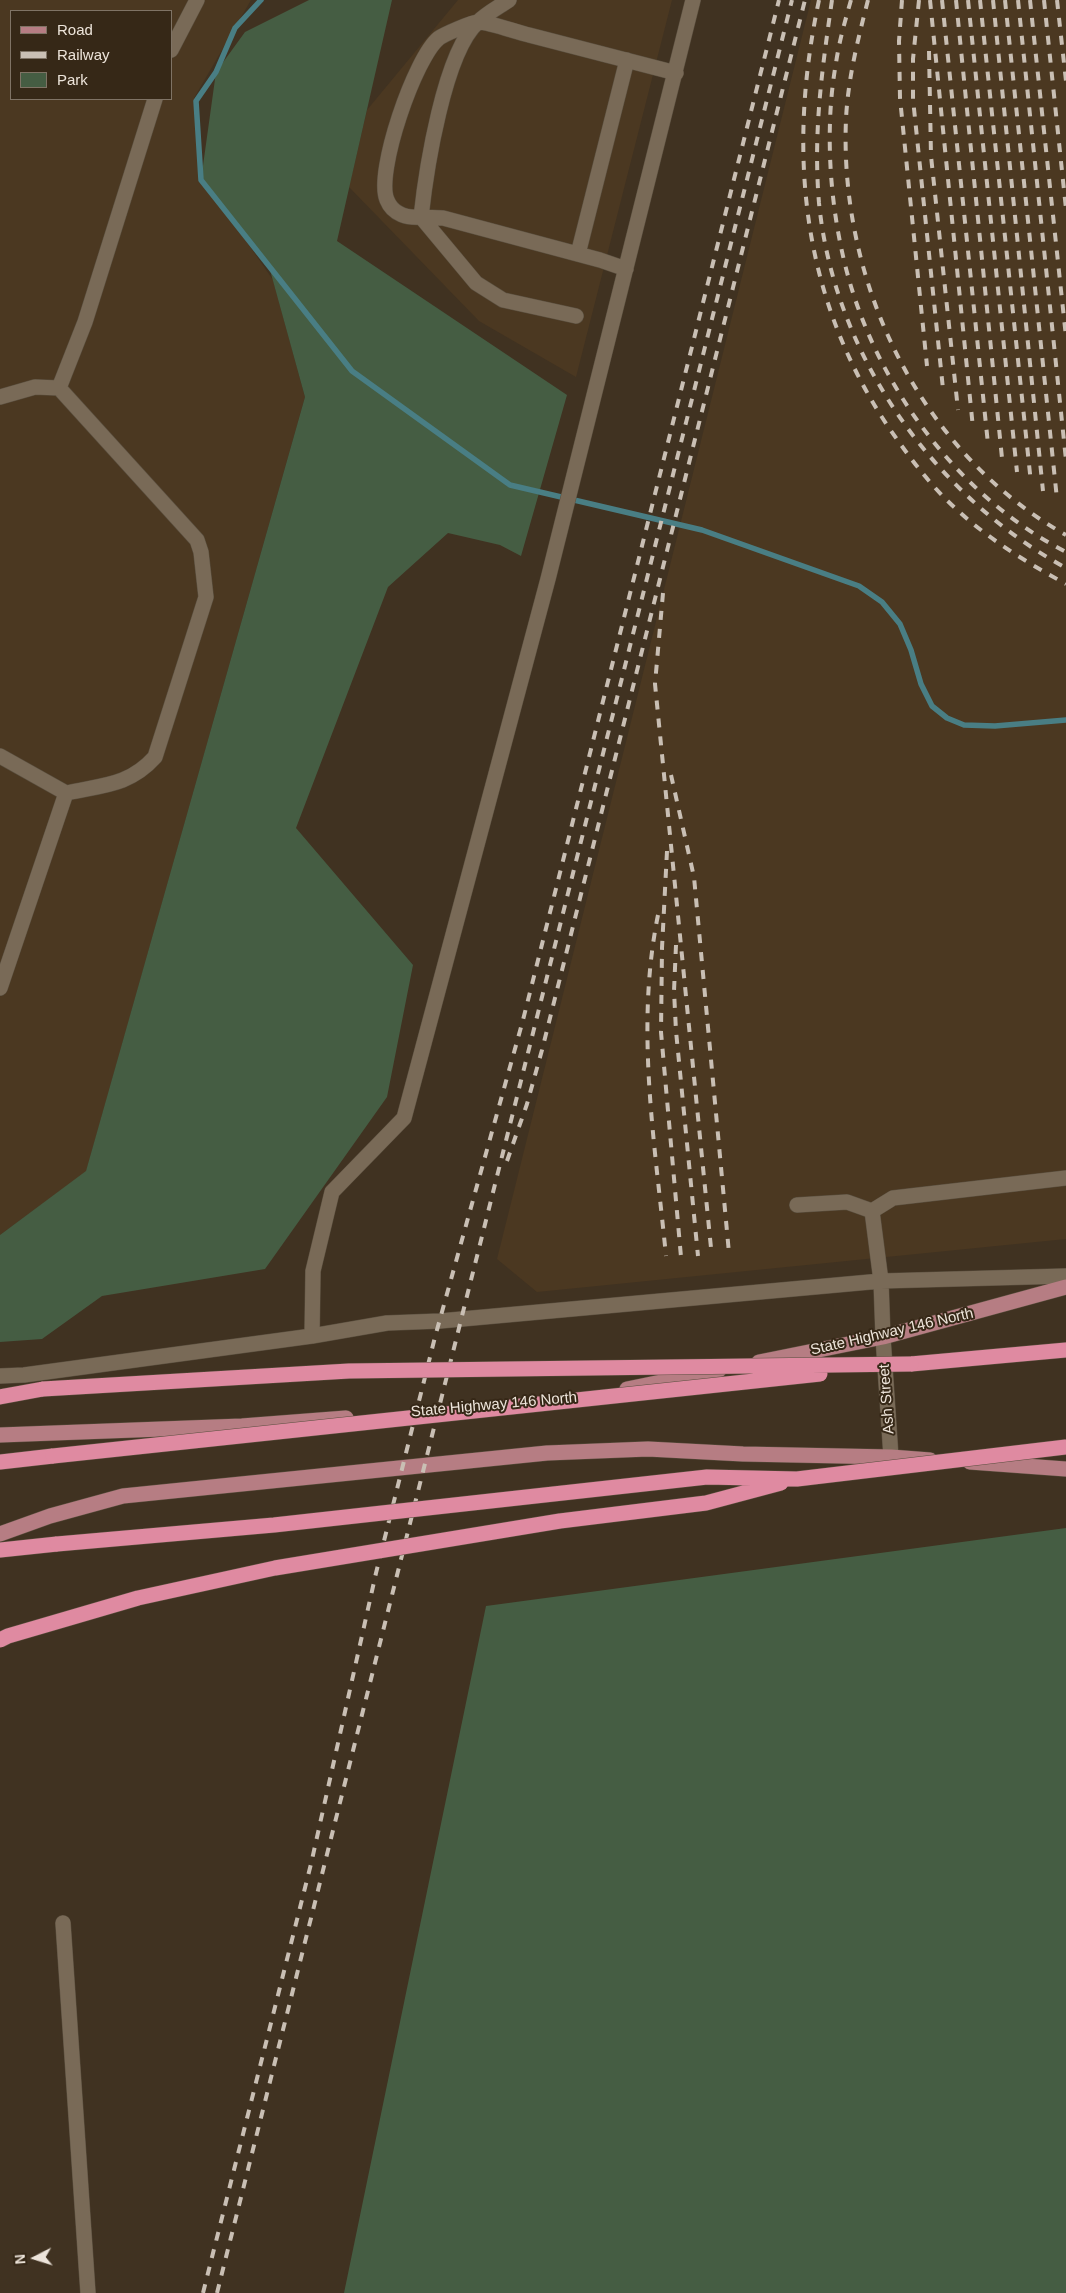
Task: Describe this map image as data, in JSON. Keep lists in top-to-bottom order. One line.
{"streets":{"main road":["State Highway 146 North"],"street":["Ash Street"]},"crossings":[["State Highway 146 North","Ash Street"]],"legend":["Road","Railway","Park"],"north":"left"}
